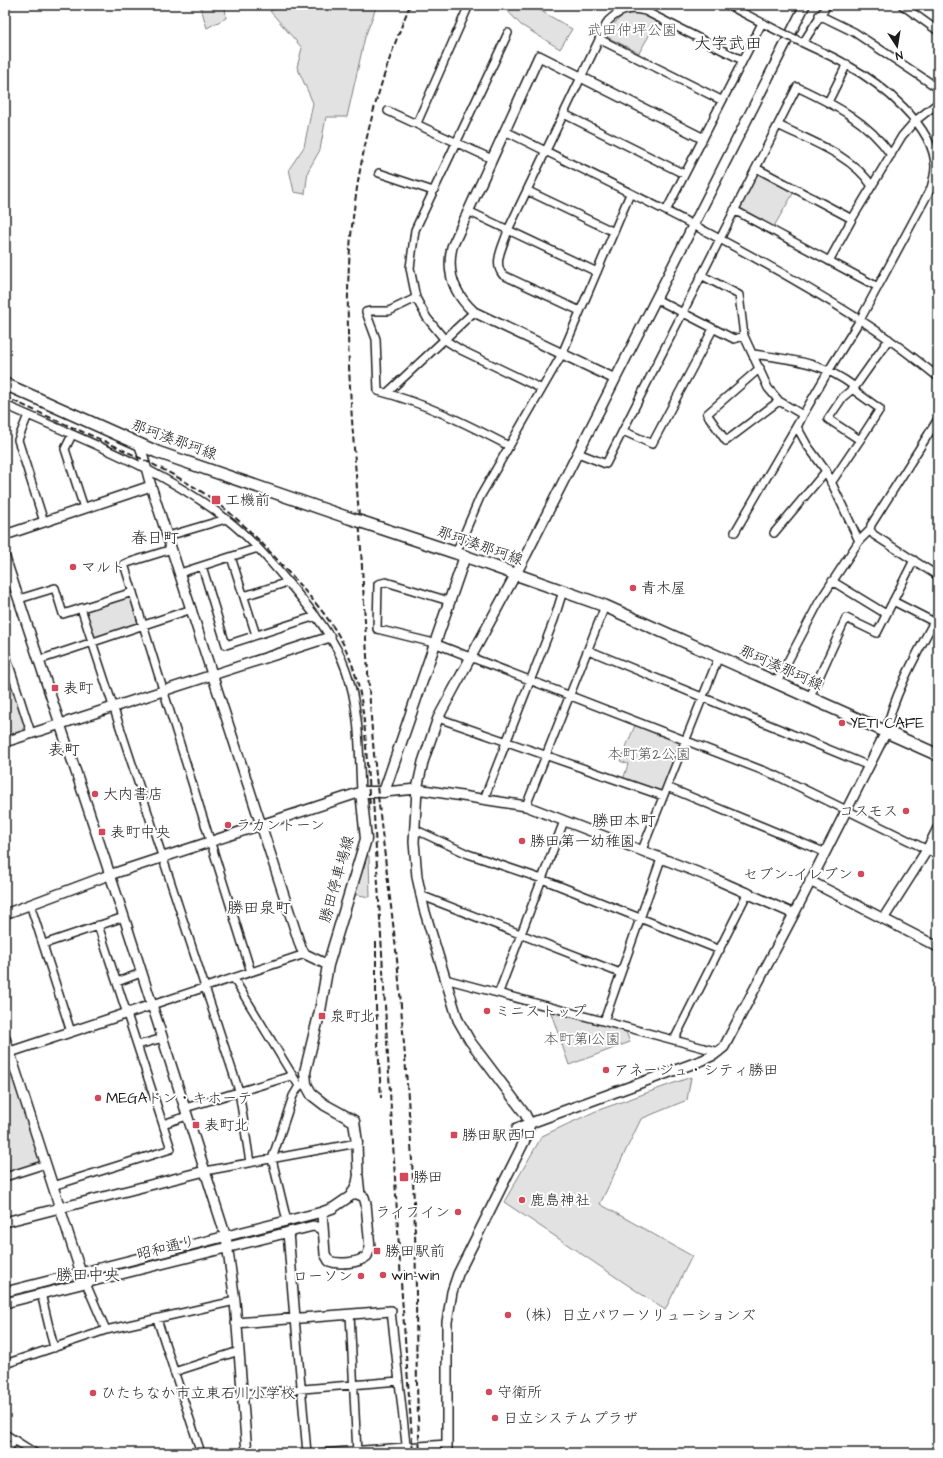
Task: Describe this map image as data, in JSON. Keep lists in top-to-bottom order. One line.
{"streets":{"main road":["那珂湊那珂線","勝田停車場線"],"street":["昭和通り"]},"districts":["大字武田","春日町","表町","勝田本町","勝田泉町","勝田中央"],"parks":["武田仲坪公園","本町第2公園","本町第1公園"],"places":{"transit":["工機前","表町","表町中央","泉町北","表町北","勝田駅西口","勝田","勝田駅前"],"other":["マルト","青木屋","YETI CAFE","大内書店","コスモス","ラカントーン","勝田第一幼稚園","セブン-イレブン","ミニストップ","アネージュ・シティ勝田","MEGAドン・キホーテ","鹿島神社","ライフイン","win-win","ローソン","（株）日立パワーソリューションズ","守衛所","ひたちなか市立東石川小学校","日立システムプラザ"]},"north":"bottom"}
